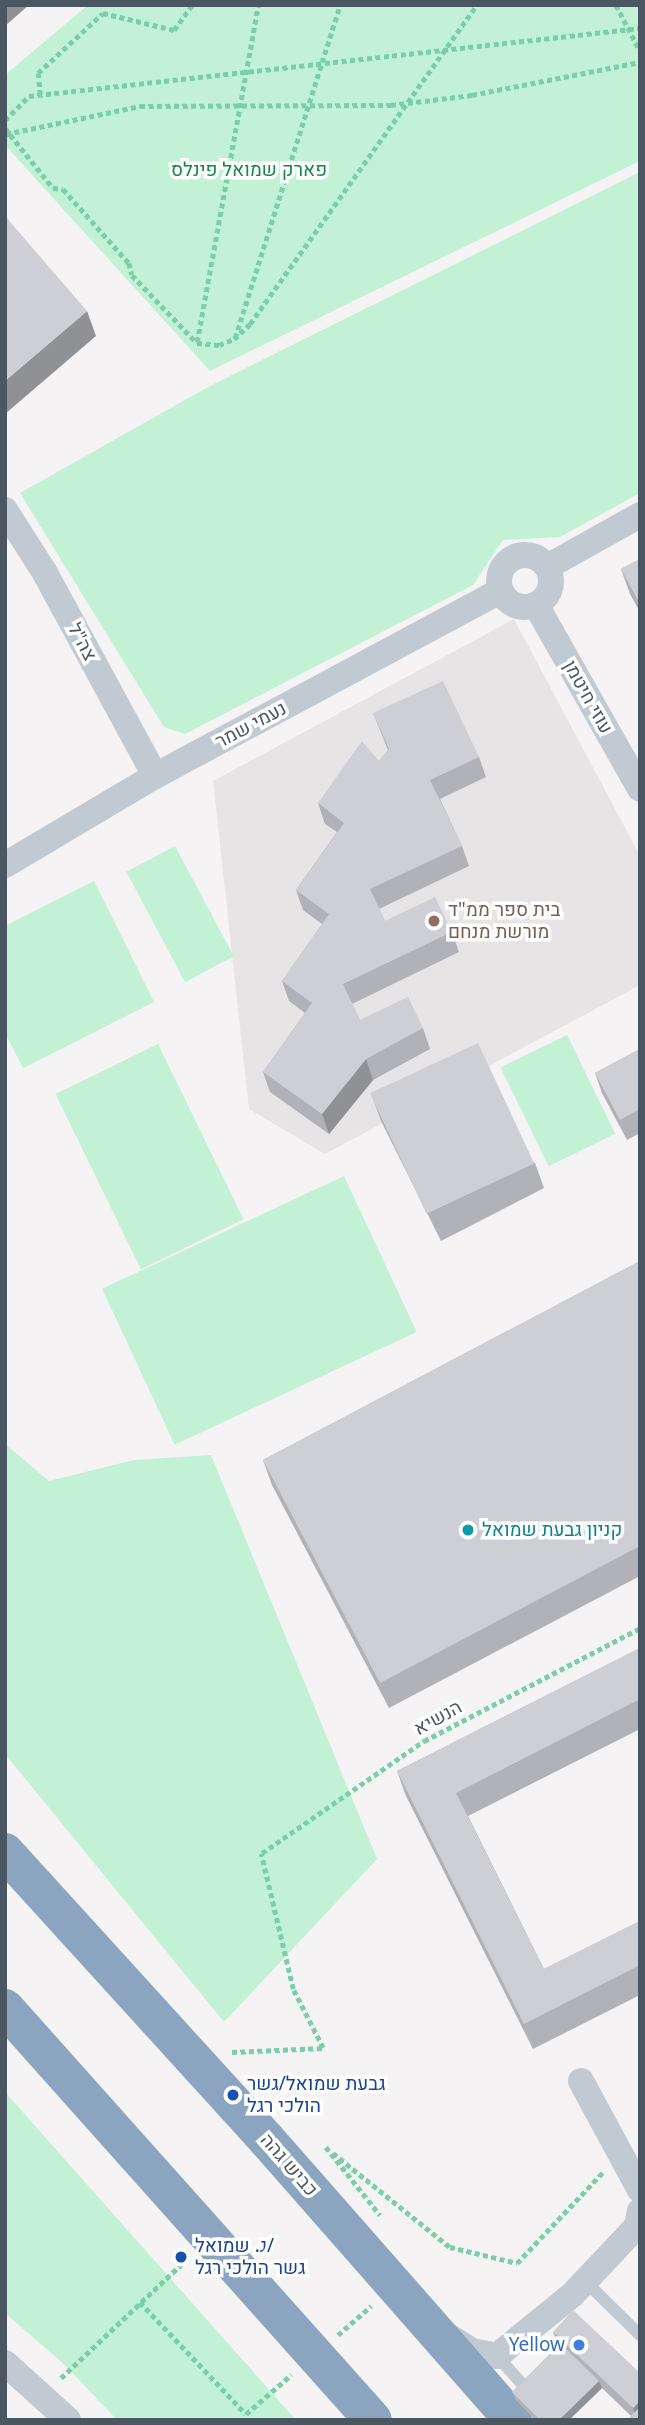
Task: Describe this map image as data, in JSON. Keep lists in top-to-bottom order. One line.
{"streets":{"highway":["כביש גהה"],"street":["צה\"ל","עוזי חיטמן","נעמי שמר"],"path":["הנשיא"]},"crossings":[["צה\"ל","נעמי שמר"],["עוזי חיטמן","נעמי שמר"]],"parks":["פארק שמואל פינלס"],"places":["בית ספר ממ\"ד מורשת מנחם","קניון גבעת שמואל","גבעת שמואל/גשר הולכי רגל","ג. שמואל/ גשר הולכי רגל","Yellow"]}
